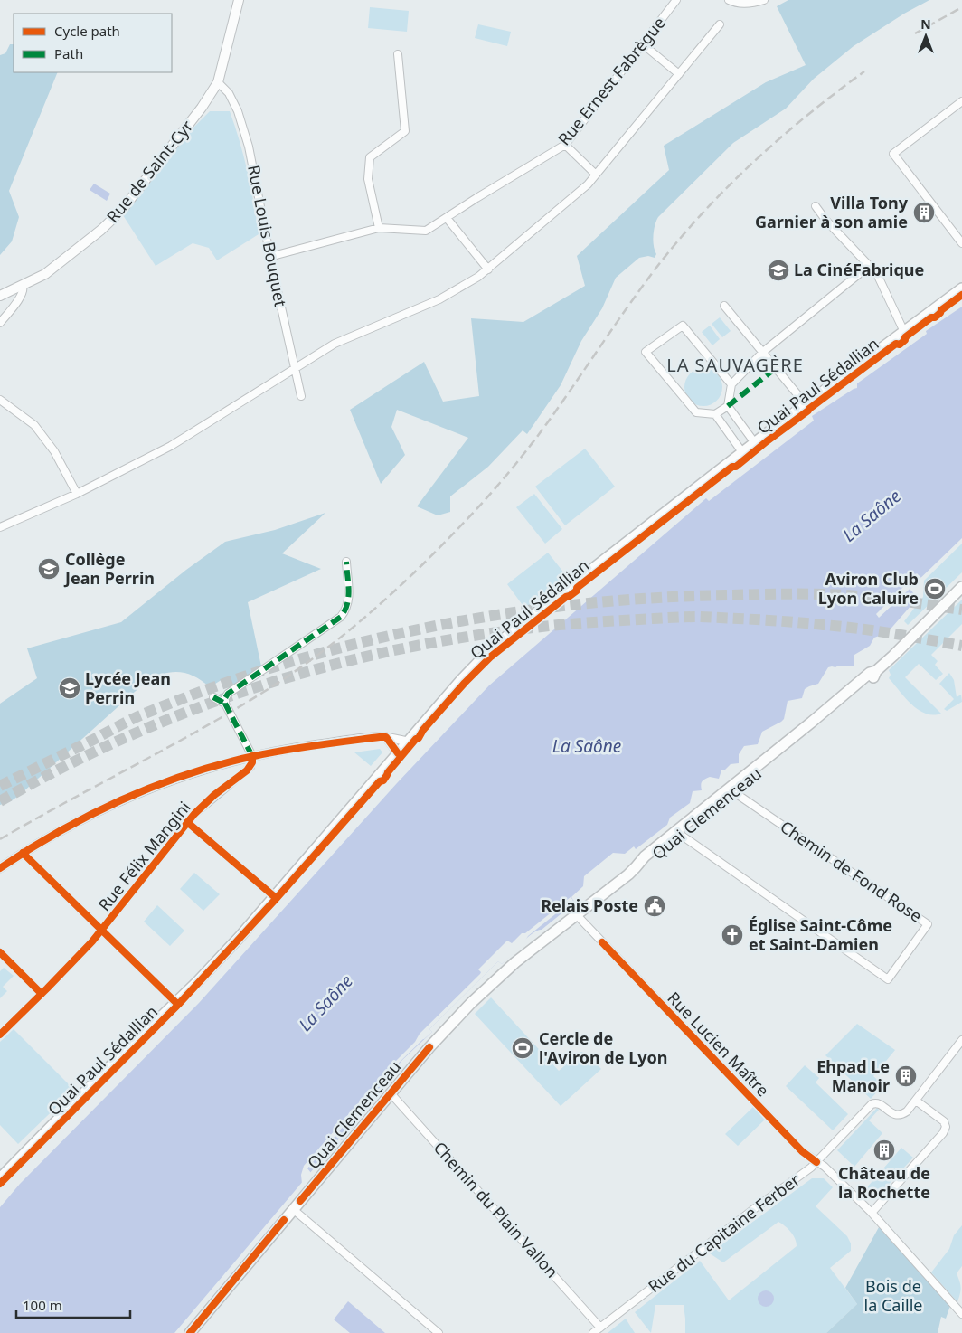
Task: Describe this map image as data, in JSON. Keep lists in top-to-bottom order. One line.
{"streets":{"main road":["Rue de Saint-Cyr","Quai Paul Sédallian","Quai Clemenceau"],"street":["Rue Ernest Fabrègue","Rue Louis Bouquet","Rue Félix Mangini","Chemin de Fond Rose","Rue Lucien Maître","Chemin du Plain Vallon","Rue du Capitaine Ferber"]},"crossings":[["Rue Ernest Fabrègue","Rue Louis Bouquet"],["Rue de Saint-Cyr","Rue Louis Bouquet"],["Quai Clemenceau","Chemin de Fond Rose"],["Quai Clemenceau","Rue Lucien Maître"],["Quai Clemenceau","Chemin du Plain Vallon"],["Rue Lucien Maître","Rue du Capitaine Ferber"],["Chemin du Plain Vallon","Rue du Capitaine Ferber"]],"districts":["LA SAUVAGÈRE"],"water":["La Saône"],"parks":["Bois de la Caille"],"places":{"building":["Villa Tony Garnier à son amie","Ehpad Le Manoir","Château de la Rochette"],"school or university":["La CinéFabrique","Collège Jean Perrin","Lycée Jean Perrin"],"sports":["Aviron Club Lyon Caluire","Cercle de l'Aviron de Lyon"],"public building":["Relais Poste"],"church":["Église Saint-Côme et Saint-Damien"]},"legend":["Cycle path","Path"],"scale_bar":"100 m","north":"top"}
